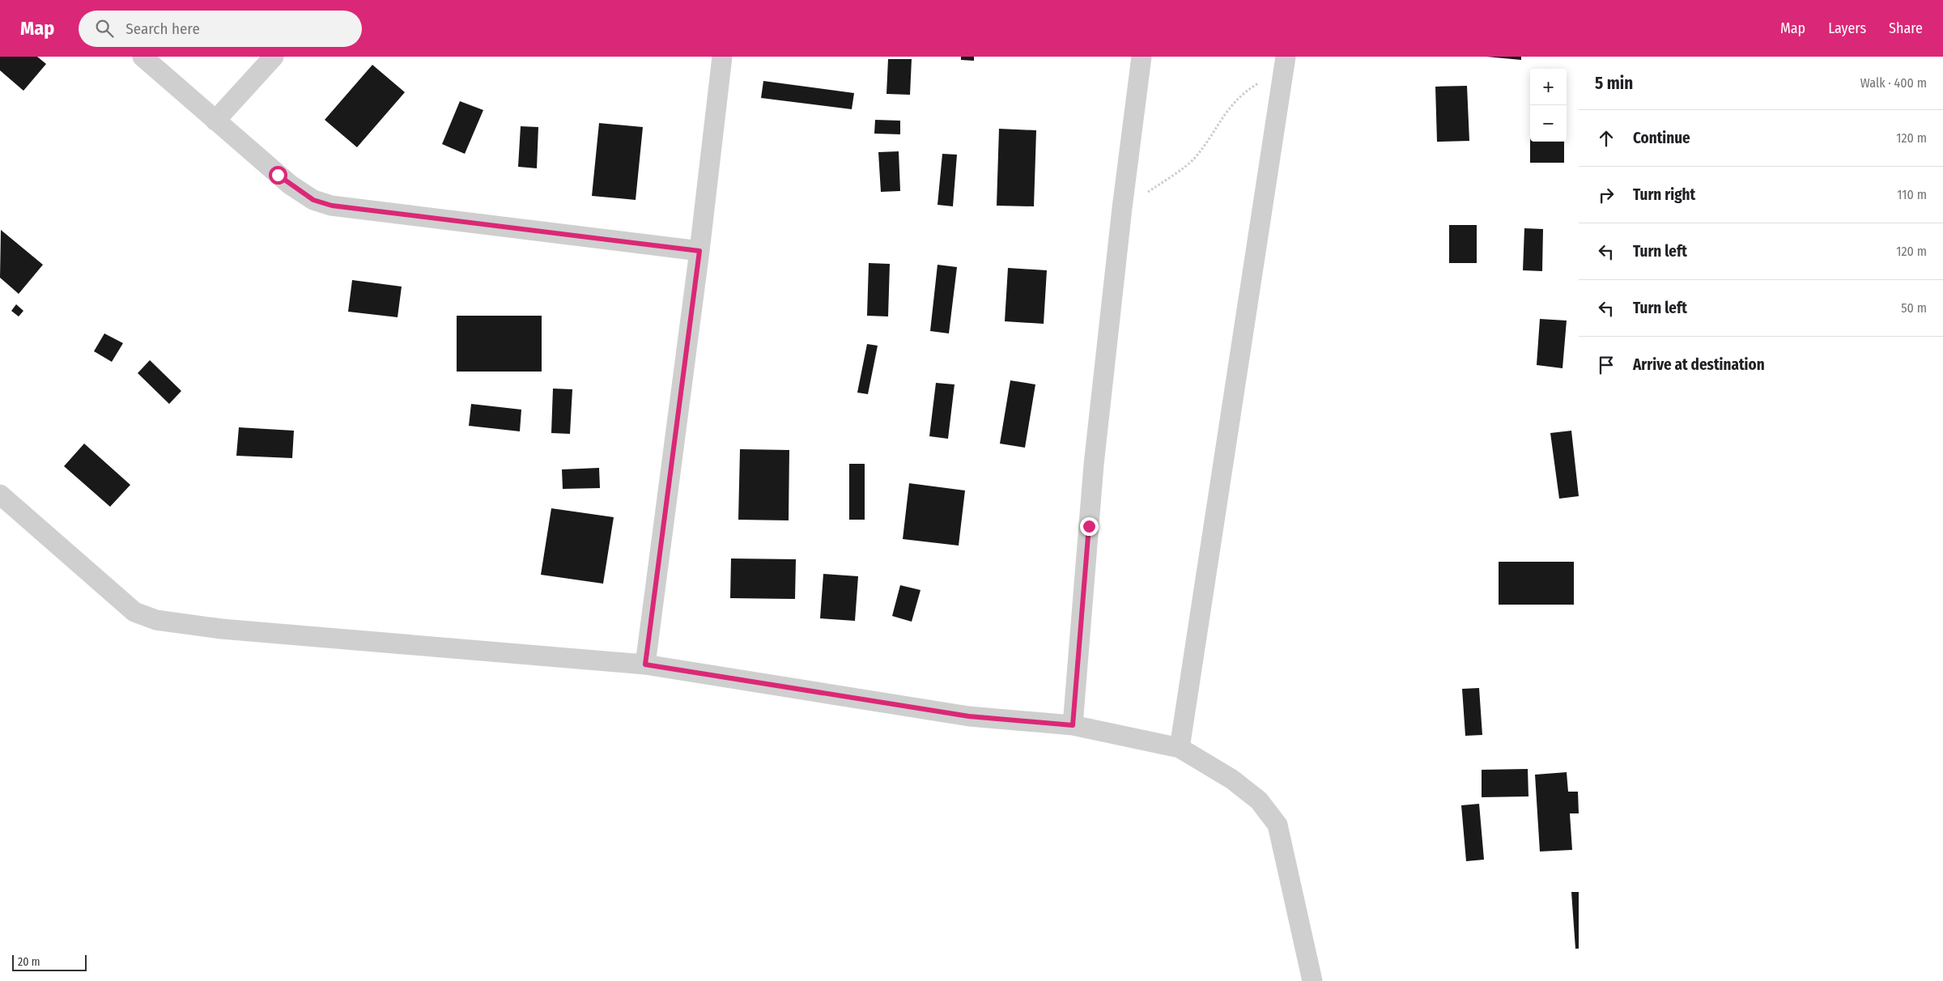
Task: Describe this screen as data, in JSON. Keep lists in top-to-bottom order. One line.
{"scale_bar":"20 m","page":{"header":"Map","search":"Search here","nav":["Map","Layers","Share"],"heading":["5 min","Walk · 400 m"],"map_buttons":["+","−"],"list":[["Continue","120 m"],["Turn right","110 m"],["Turn left","120 m"],["Turn left","50 m"],"Arrive at destination"],"scale":"20 m"}}
